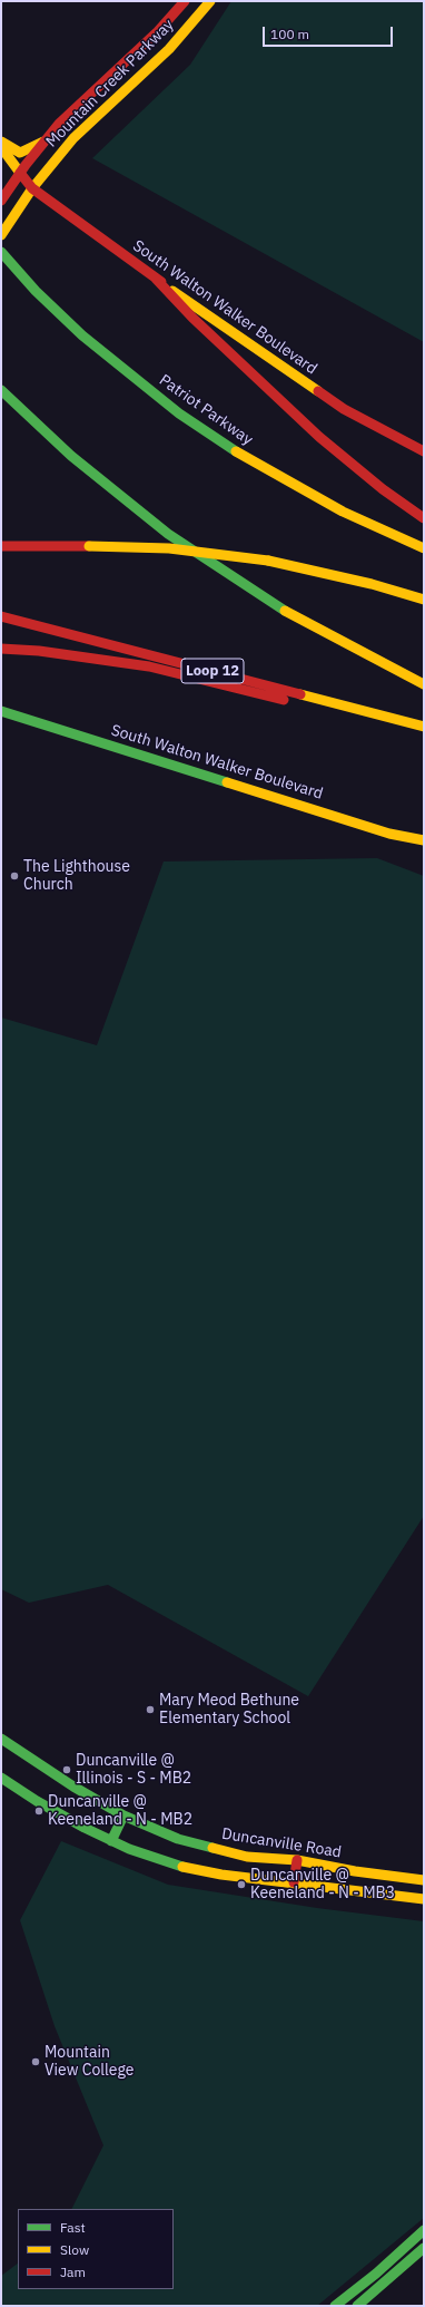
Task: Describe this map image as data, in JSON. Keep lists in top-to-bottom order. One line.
{"streets":{"main road":["Mountain Creek Parkway","South Walton Walker Boulevard","Patriot Parkway","Loop 12","Duncanville Road"]},"crossings":[["Mountain Creek Parkway","South Walton Walker Boulevard"]],"places":["The Lighthouse Church","Mary Meod Bethune Elementary School","Duncanville @ Illinois - S - MB2","Duncanville @ Keeneland - N - MB2","Duncanville @ Keeneland - N - MB3","Mountain View College"],"legend":["Fast","Slow","Jam"],"scale_bar":"100 m"}
